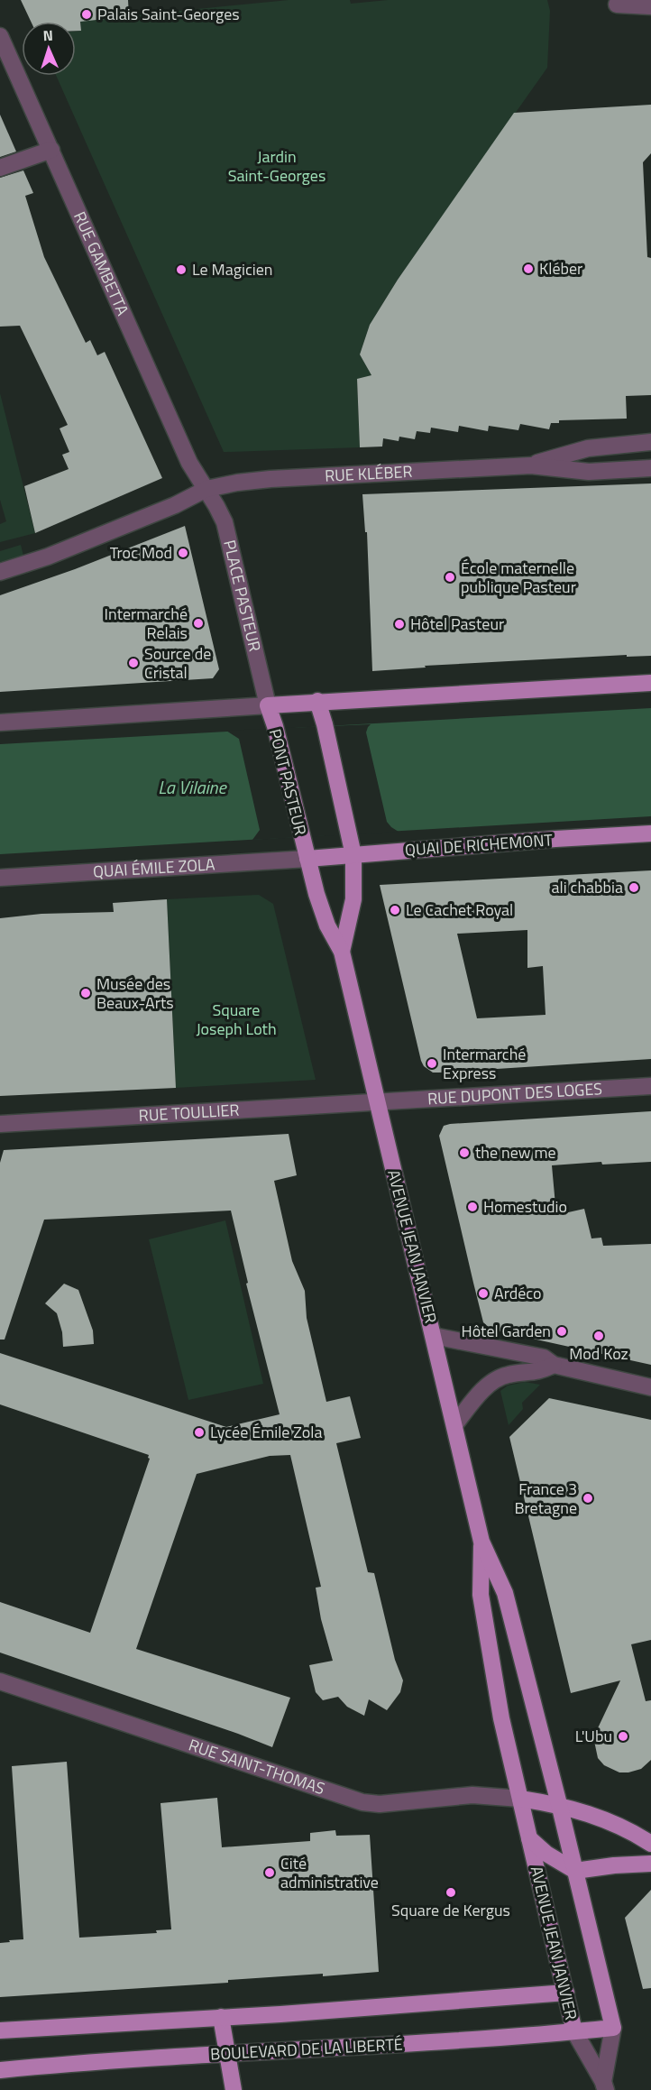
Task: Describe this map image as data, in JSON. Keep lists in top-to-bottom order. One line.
{"streets":{"main road":["PONT PASTEUR","QUAI DE RICHEMONT","AVENUE JEAN JANVIER","BOULEVARD DE LA LIBERTÉ"],"street":["RUE GAMBETTA","RUE KLÉBER","PLACE PASTEUR","QUAI ÉMILE ZOLA","RUE DUPONT DES LOGES","RUE TOULLIER","RUE SAINT-THOMAS"]},"crossings":[["RUE GAMBETTA","RUE KLÉBER"],["RUE GAMBETTA","PLACE PASTEUR"],["RUE KLÉBER","PLACE PASTEUR"],["PLACE PASTEUR","PONT PASTEUR"],["PONT PASTEUR","QUAI DE RICHEMONT"],["PONT PASTEUR","QUAI ÉMILE ZOLA"],["PONT PASTEUR","AVENUE JEAN JANVIER"],["QUAI DE RICHEMONT","QUAI ÉMILE ZOLA"],["QUAI DE RICHEMONT","AVENUE JEAN JANVIER"],["QUAI ÉMILE ZOLA","AVENUE JEAN JANVIER"],["RUE DUPONT DES LOGES","RUE TOULLIER"],["RUE DUPONT DES LOGES","AVENUE JEAN JANVIER"],["RUE TOULLIER","AVENUE JEAN JANVIER"],["AVENUE JEAN JANVIER","RUE SAINT-THOMAS"],["AVENUE JEAN JANVIER","BOULEVARD DE LA LIBERTÉ"]],"water":["La Vilaine"],"parks":["Jardin Saint-Georges","Square Joseph Loth"],"places":["Palais Saint-Georges","Kléber","Le Magicien","Troc Mod","École maternelle publique Pasteur","Intermarché Relais","Hôtel Pasteur","Source de Cristal","ali chabbia","Le Cachet Royal","Musée des Beaux-Arts","Intermarché Express","the new me","Homestudio","Ardéco","Hôtel Garden","Mod Koz","Lycée Émile Zola","France 3 Bretagne","L'Ubu","Cité administrative","Square de Kergus"],"north":"top"}
